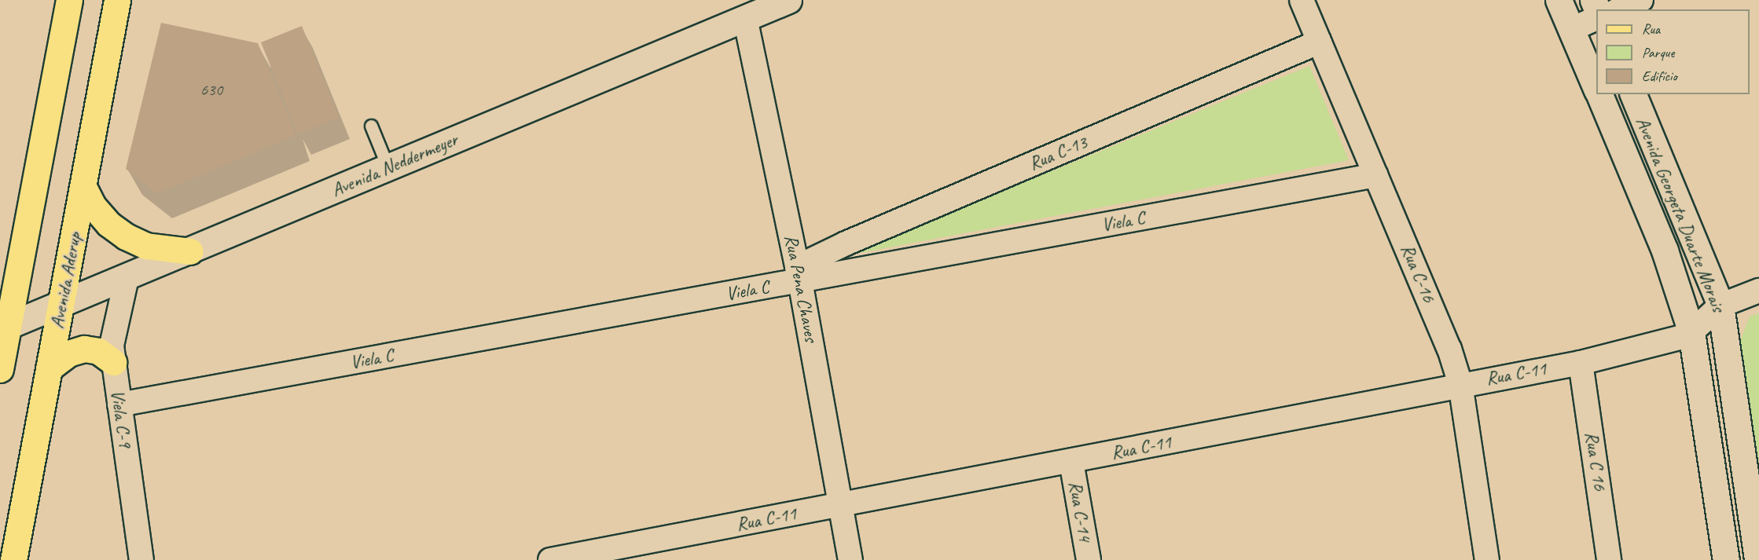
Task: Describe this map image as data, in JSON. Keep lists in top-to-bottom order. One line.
{"streets":{"main road":["Avenida Neddermeyer","Avenida Georgeta Duarte Morais","Avenida Aderup"],"street":["Rua C-13","Viela C","Rua C-16","Rua Pena Chaves","Rua C-11","Viela C-9","Rua C 16","Rua C-14"]},"crossings":[["Rua C-13","Viela C"],["Rua C-13","Rua C-16"],["Rua C-13","Rua Pena Chaves"],["Avenida Neddermeyer","Avenida Aderup"],["Avenida Neddermeyer","Rua Pena Chaves"],["Avenida Neddermeyer","Viela C-9"],["Avenida Georgeta Duarte Morais","Rua C-11"],["Viela C","Rua C-16"],["Viela C","Rua Pena Chaves"],["Viela C","Viela C-9"],["Rua C-16","Rua C-11"],["Rua Pena Chaves","Rua C-11"],["Rua C-11","Rua C 16"],["Rua C-11","Rua C-14"]],"house_numbers":["630"],"legend":["Rua","Parque","Edifício"]}
